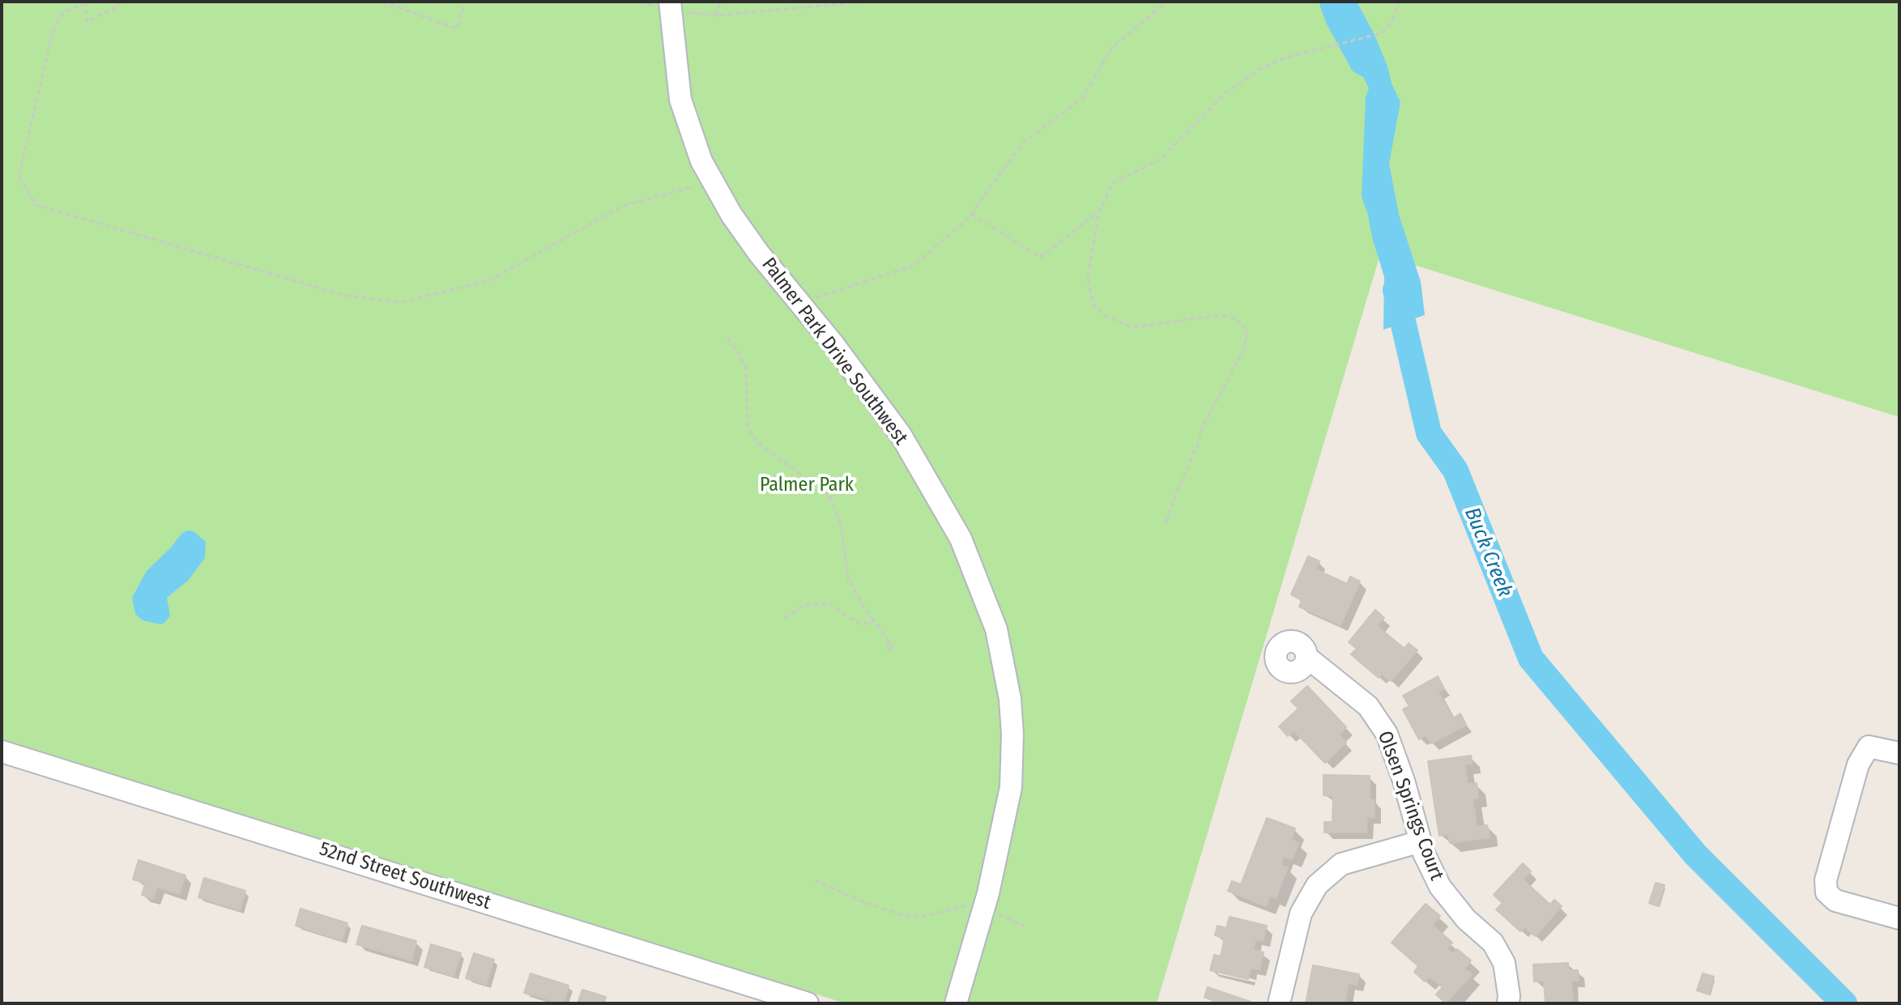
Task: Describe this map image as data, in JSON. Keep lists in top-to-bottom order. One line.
{"streets":{"street":["Palmer Park Drive Southwest","Olsen Springs Court","52nd Street Southwest"]},"water":["Buck Creek"],"parks":["Palmer Park"]}
